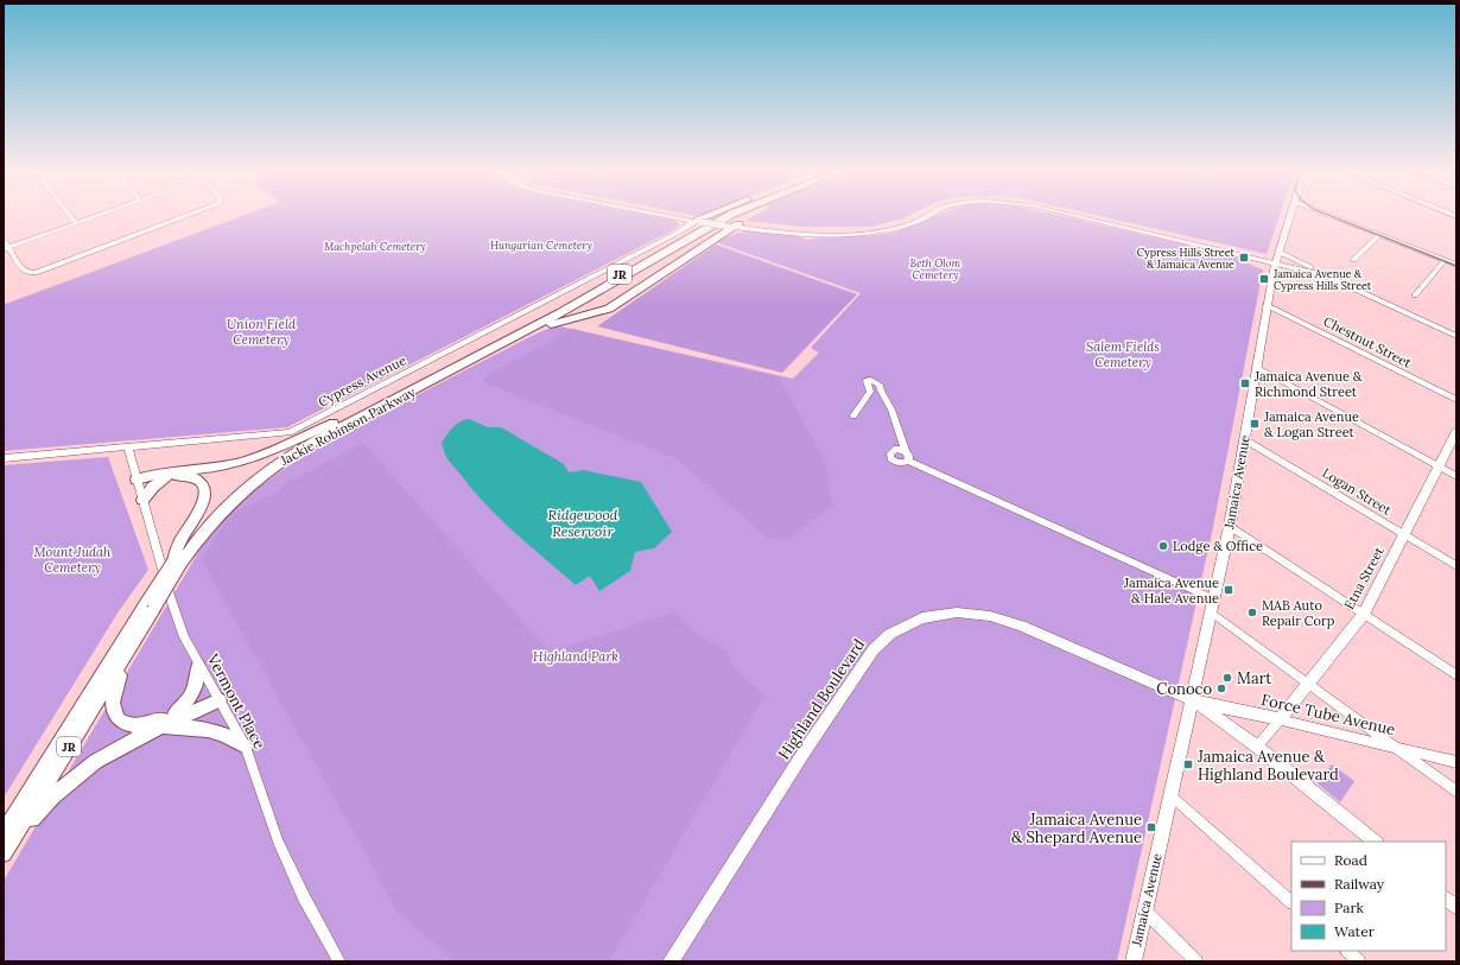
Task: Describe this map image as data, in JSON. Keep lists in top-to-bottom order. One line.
{"streets":{"highway":["JR","Jackie Robinson Parkway"],"main road":["Jamaica Avenue","Etna Street","Highland Boulevard","Force Tube Avenue"],"street":["Chestnut Street","Cypress Avenue","Logan Street","Vermont Place"]},"crossings":[["Chestnut Street","Jamaica Avenue"],["Cypress Avenue","Vermont Place"],["Jamaica Avenue","Logan Street"],["Jamaica Avenue","Highland Boulevard"],["Jamaica Avenue","Force Tube Avenue"],["Logan Street","Etna Street"],["Etna Street","Force Tube Avenue"],["Highland Boulevard","Force Tube Avenue"]],"water":["Ridgewood Reservoir"],"parks":["Hungarian Cemetery","Machpelah Cemetery","Beth Olom Cemetery","Union Field Cemetery","Salem Fields Cemetery","Mount Judah Cemetery","Highland Park"],"places":{"transit":["Cypress Hills Street & Jamaica Avenue","Jamaica Avenue & Cypress Hills Street","Jamaica Avenue & Richmond Street","Jamaica Avenue & Logan Street","Jamaica Avenue & Hale Avenue","Jamaica Avenue & Highland Boulevard","Jamaica Avenue & Shepard Avenue"],"other":["Lodge & Office","MAB Auto Repair Corp","Mart","Conoco"]},"legend":["Road","Railway","Park","Water"]}
